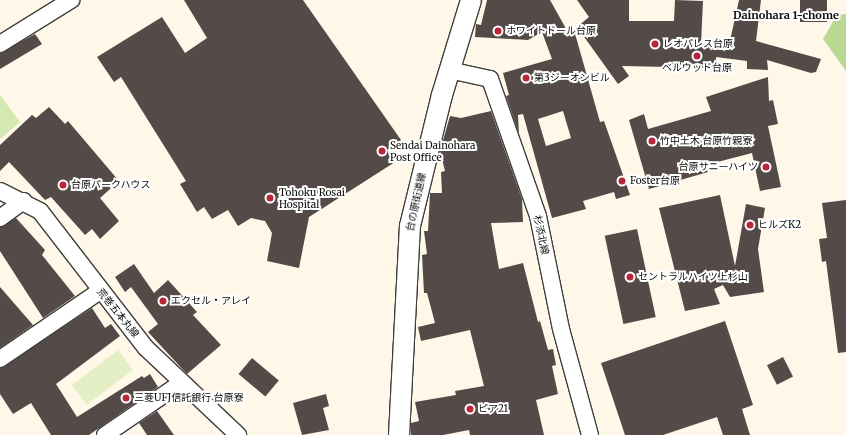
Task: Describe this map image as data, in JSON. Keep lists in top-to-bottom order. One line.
{"streets":{"street":["台の原街道線","杉添北線","荒巻五本丸線"]},"crossings":[["台の原街道線","杉添北線"]],"districts":["Dainohara 1-chome"],"places":["ホワイトドール台原","レオパレス台原","ベルウッド台原","第3ジーオンビル","竹中土木 台原竹親寮","Sendai Dainohara Post Office","台原サニーハイツ","Foster台原","台原パークハウス","Tohoku Rosai Hospital","ヒルズK2","セントラルハイツ上杉山","エクセル・アレイ","三菱UFJ信託銀行 台原寮","ピア21"]}
